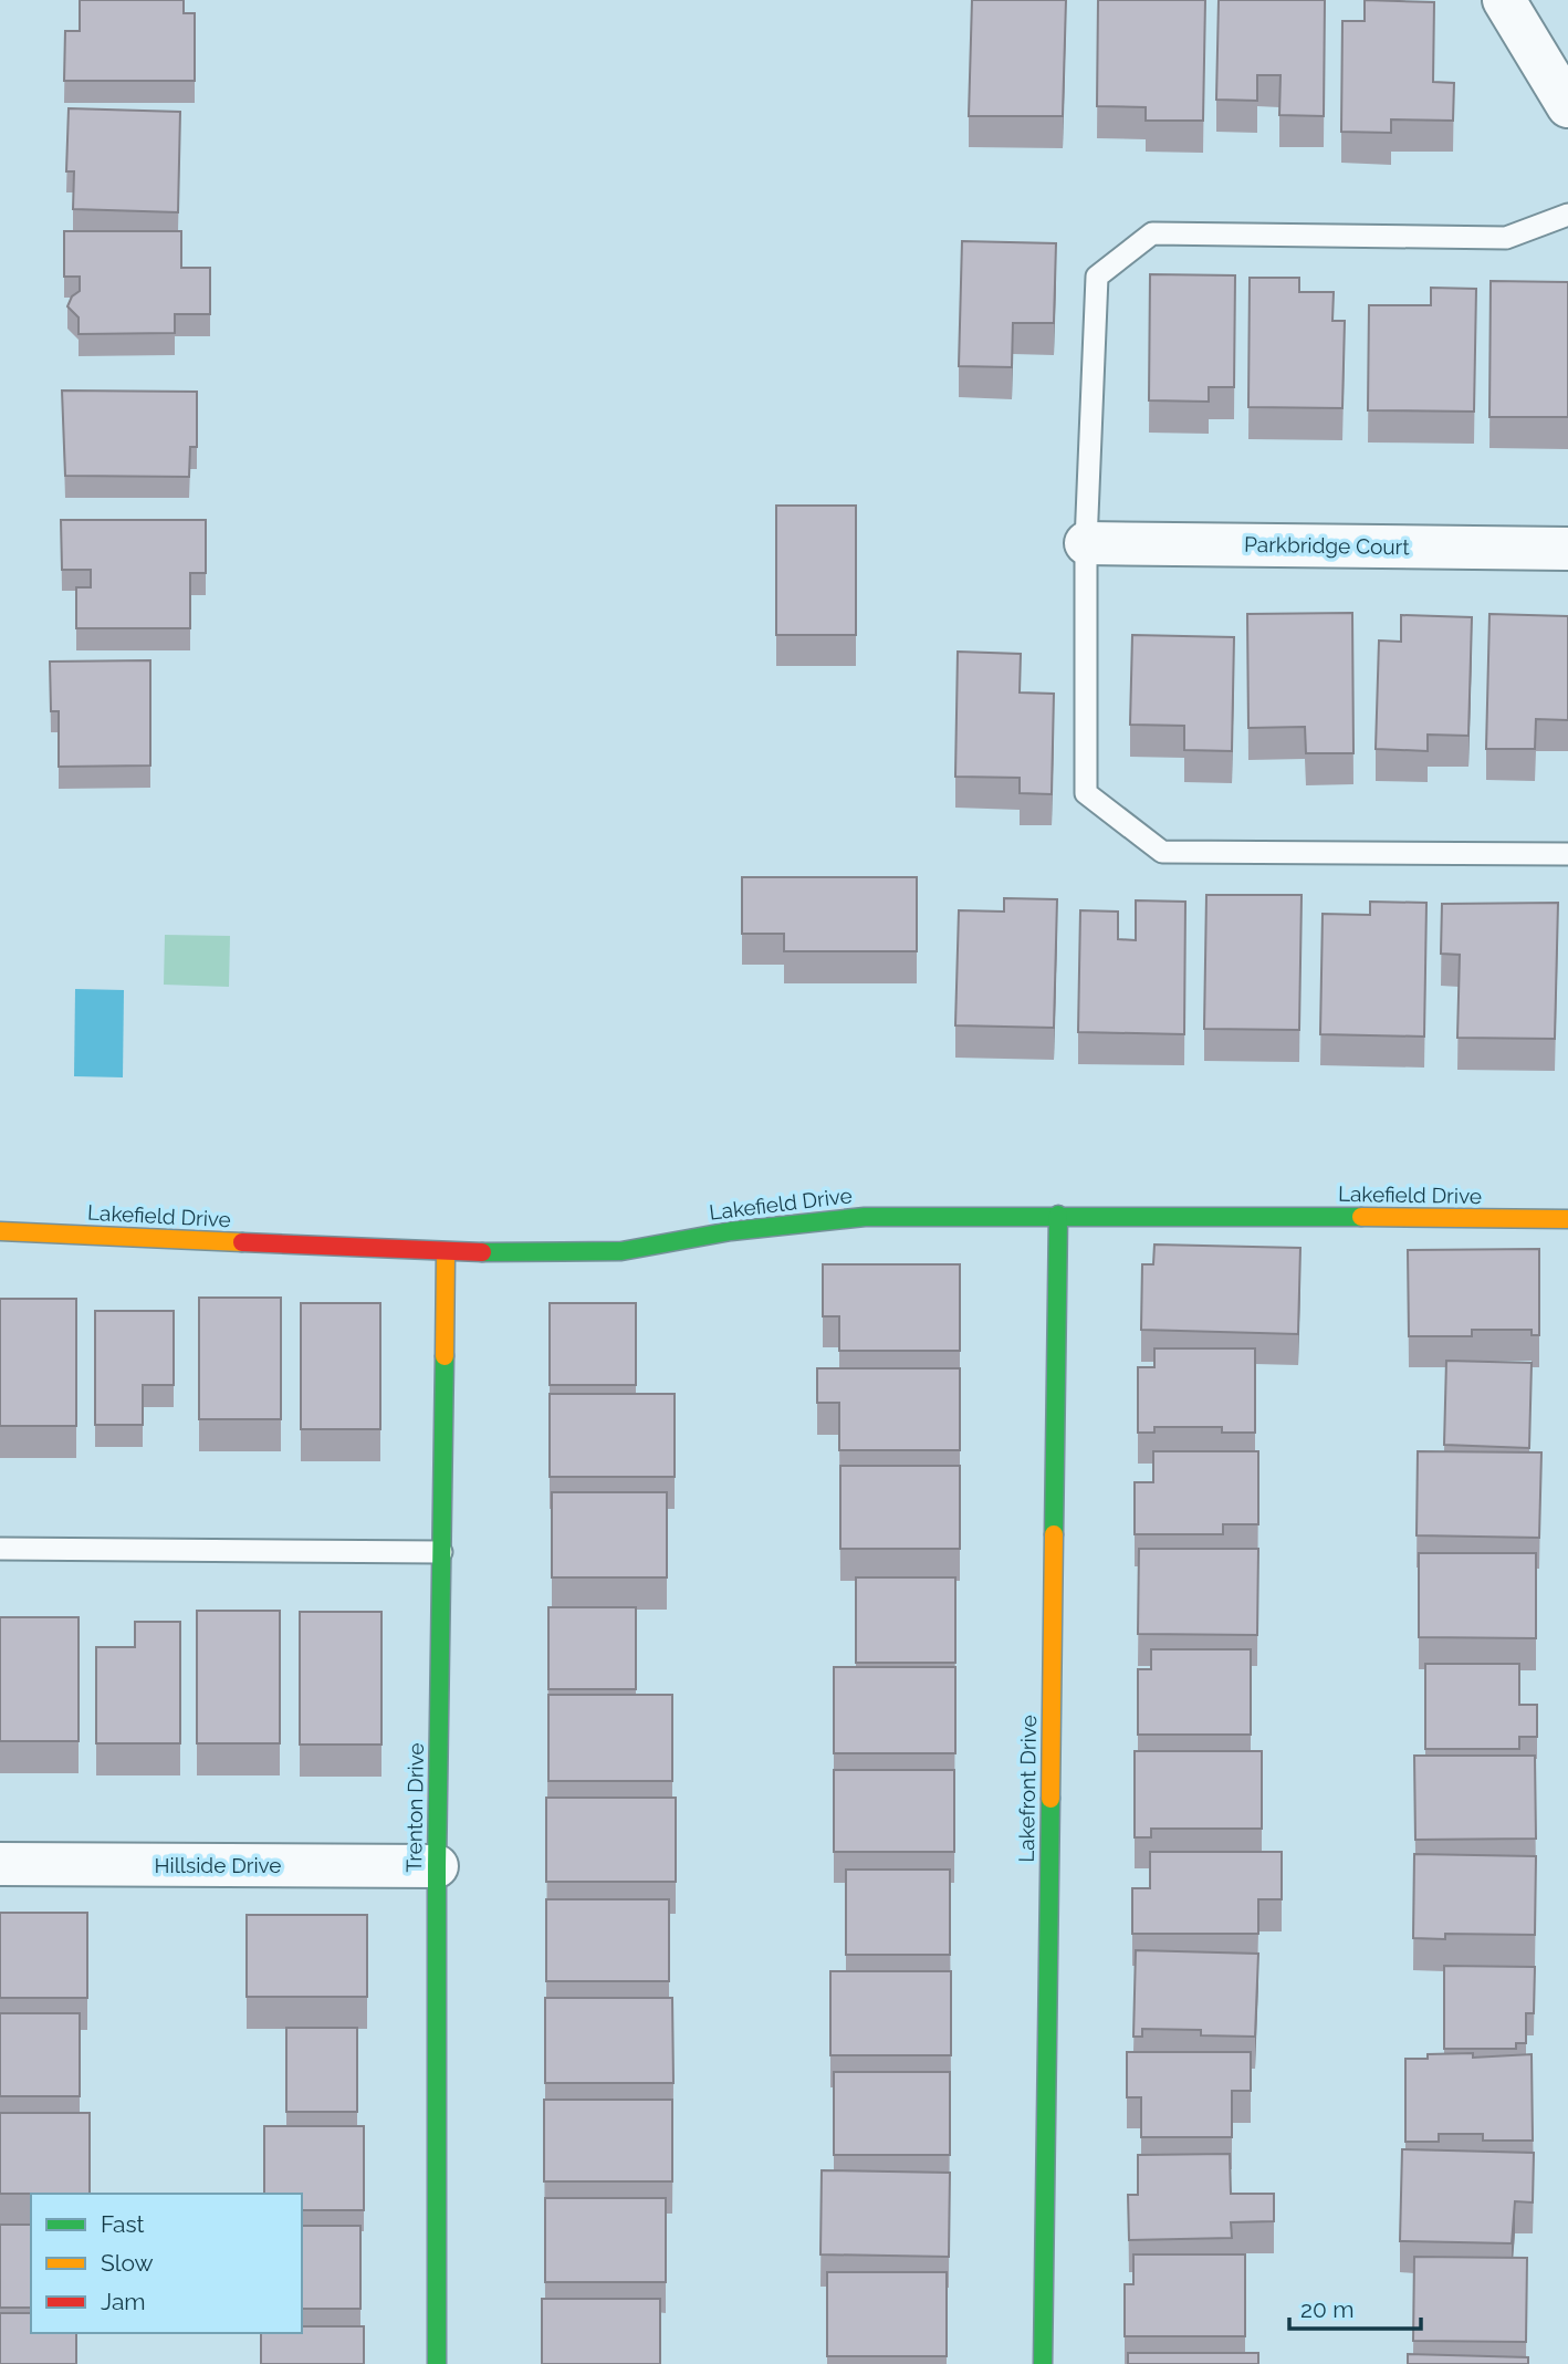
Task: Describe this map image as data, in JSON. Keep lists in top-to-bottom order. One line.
{"streets":{"street":["Parkbridge Court","Lakefield Drive","Lakefront Drive","Trenton Drive","Hillside Drive"]},"crossings":[["Lakefield Drive","Lakefront Drive"],["Lakefield Drive","Trenton Drive"],["Trenton Drive","Hillside Drive"]],"legend":["Fast","Slow","Jam"],"scale_bar":"20 m"}
